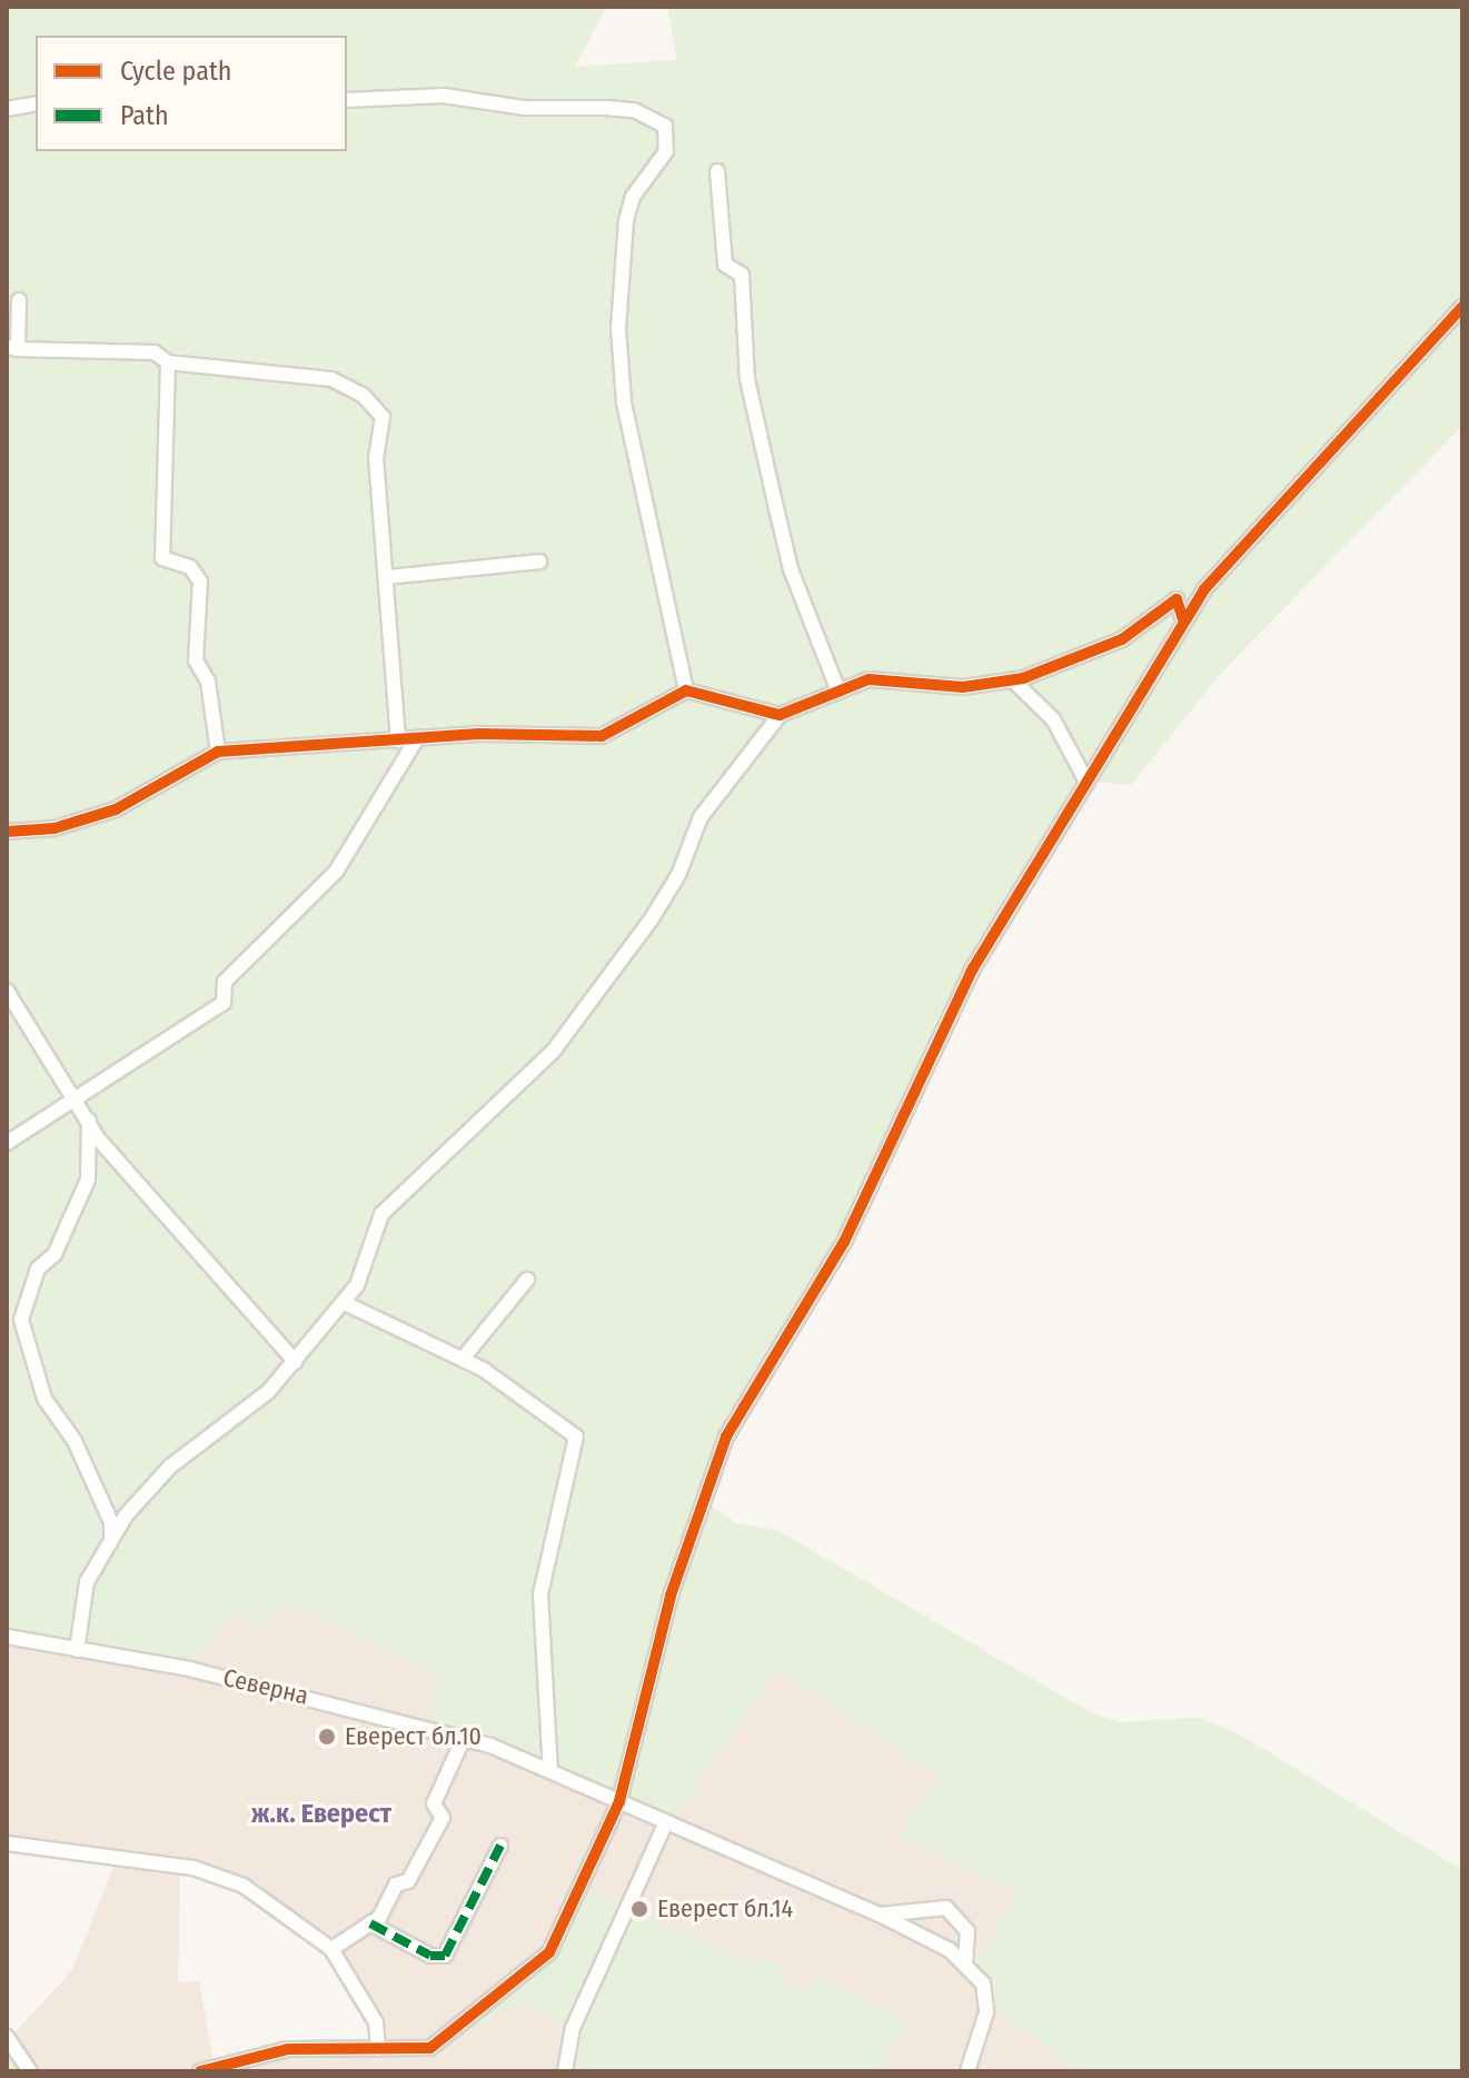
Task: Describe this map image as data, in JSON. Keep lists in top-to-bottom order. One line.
{"streets":{"street":["Северна"]},"districts":["ж.к. Еверест"],"places":["Еверест бл.10","Еверест бл.14"],"legend":["Cycle path","Path"]}
